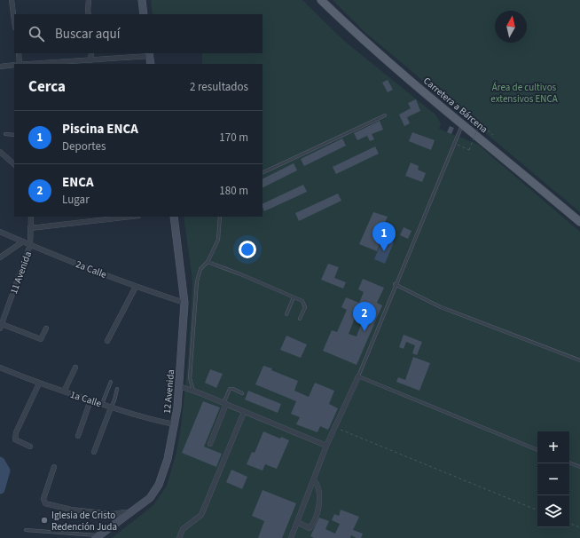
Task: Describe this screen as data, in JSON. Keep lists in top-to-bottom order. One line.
{"streets":{"main road":["Carretera a Bárcena","12 Avenida"],"street":["2a Calle","11 Avenida","1a Calle"]},"crossings":[["2a Calle","11 Avenida"],["2a Calle","12 Avenida"],["12 Avenida","1a Calle"]],"parks":["Área de cultivos extensivos ENCA"],"places":["Iglesia de Cristo Redención Juda"],"north":"top","page":{"search":"Buscar aquí","heading":["Cerca","2 resultados"],"list":[{"mark":"1","name":"Piscina ENCA","note":"Deportes","value":"170 m"},{"mark":"2","name":"ENCA","note":"Lugar","value":"180 m"}],"pins":["1","2"],"map_buttons":["+","−"]}}
